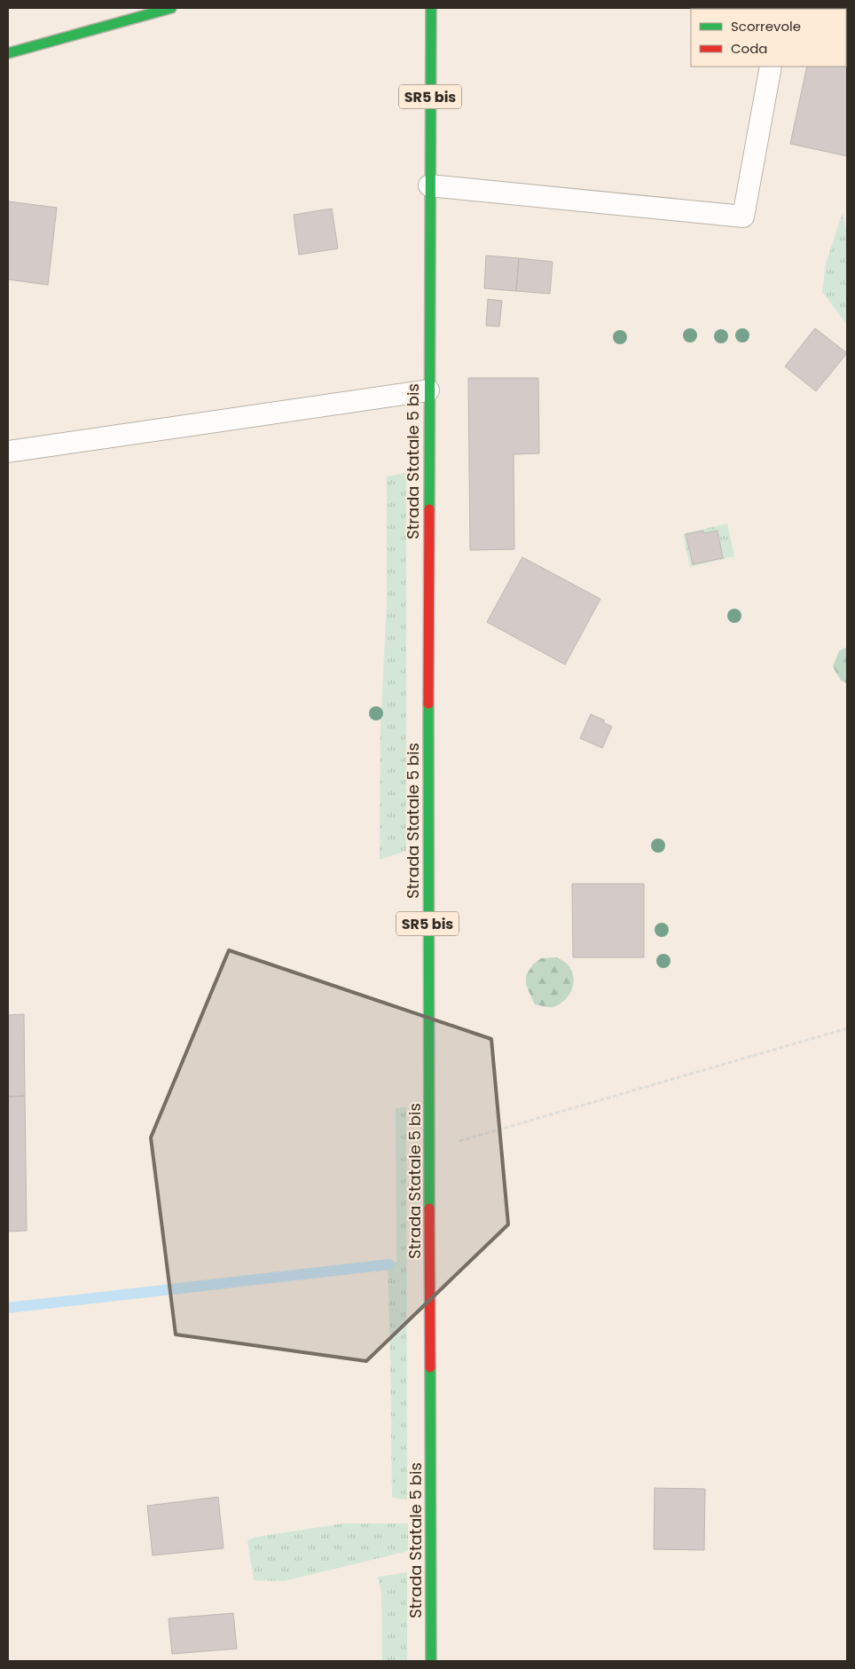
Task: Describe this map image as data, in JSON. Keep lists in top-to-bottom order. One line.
{"streets":{"main road":["SR5 bis","Strada Statale 5 bis"]},"legend":["Scorrevole","Coda"]}
